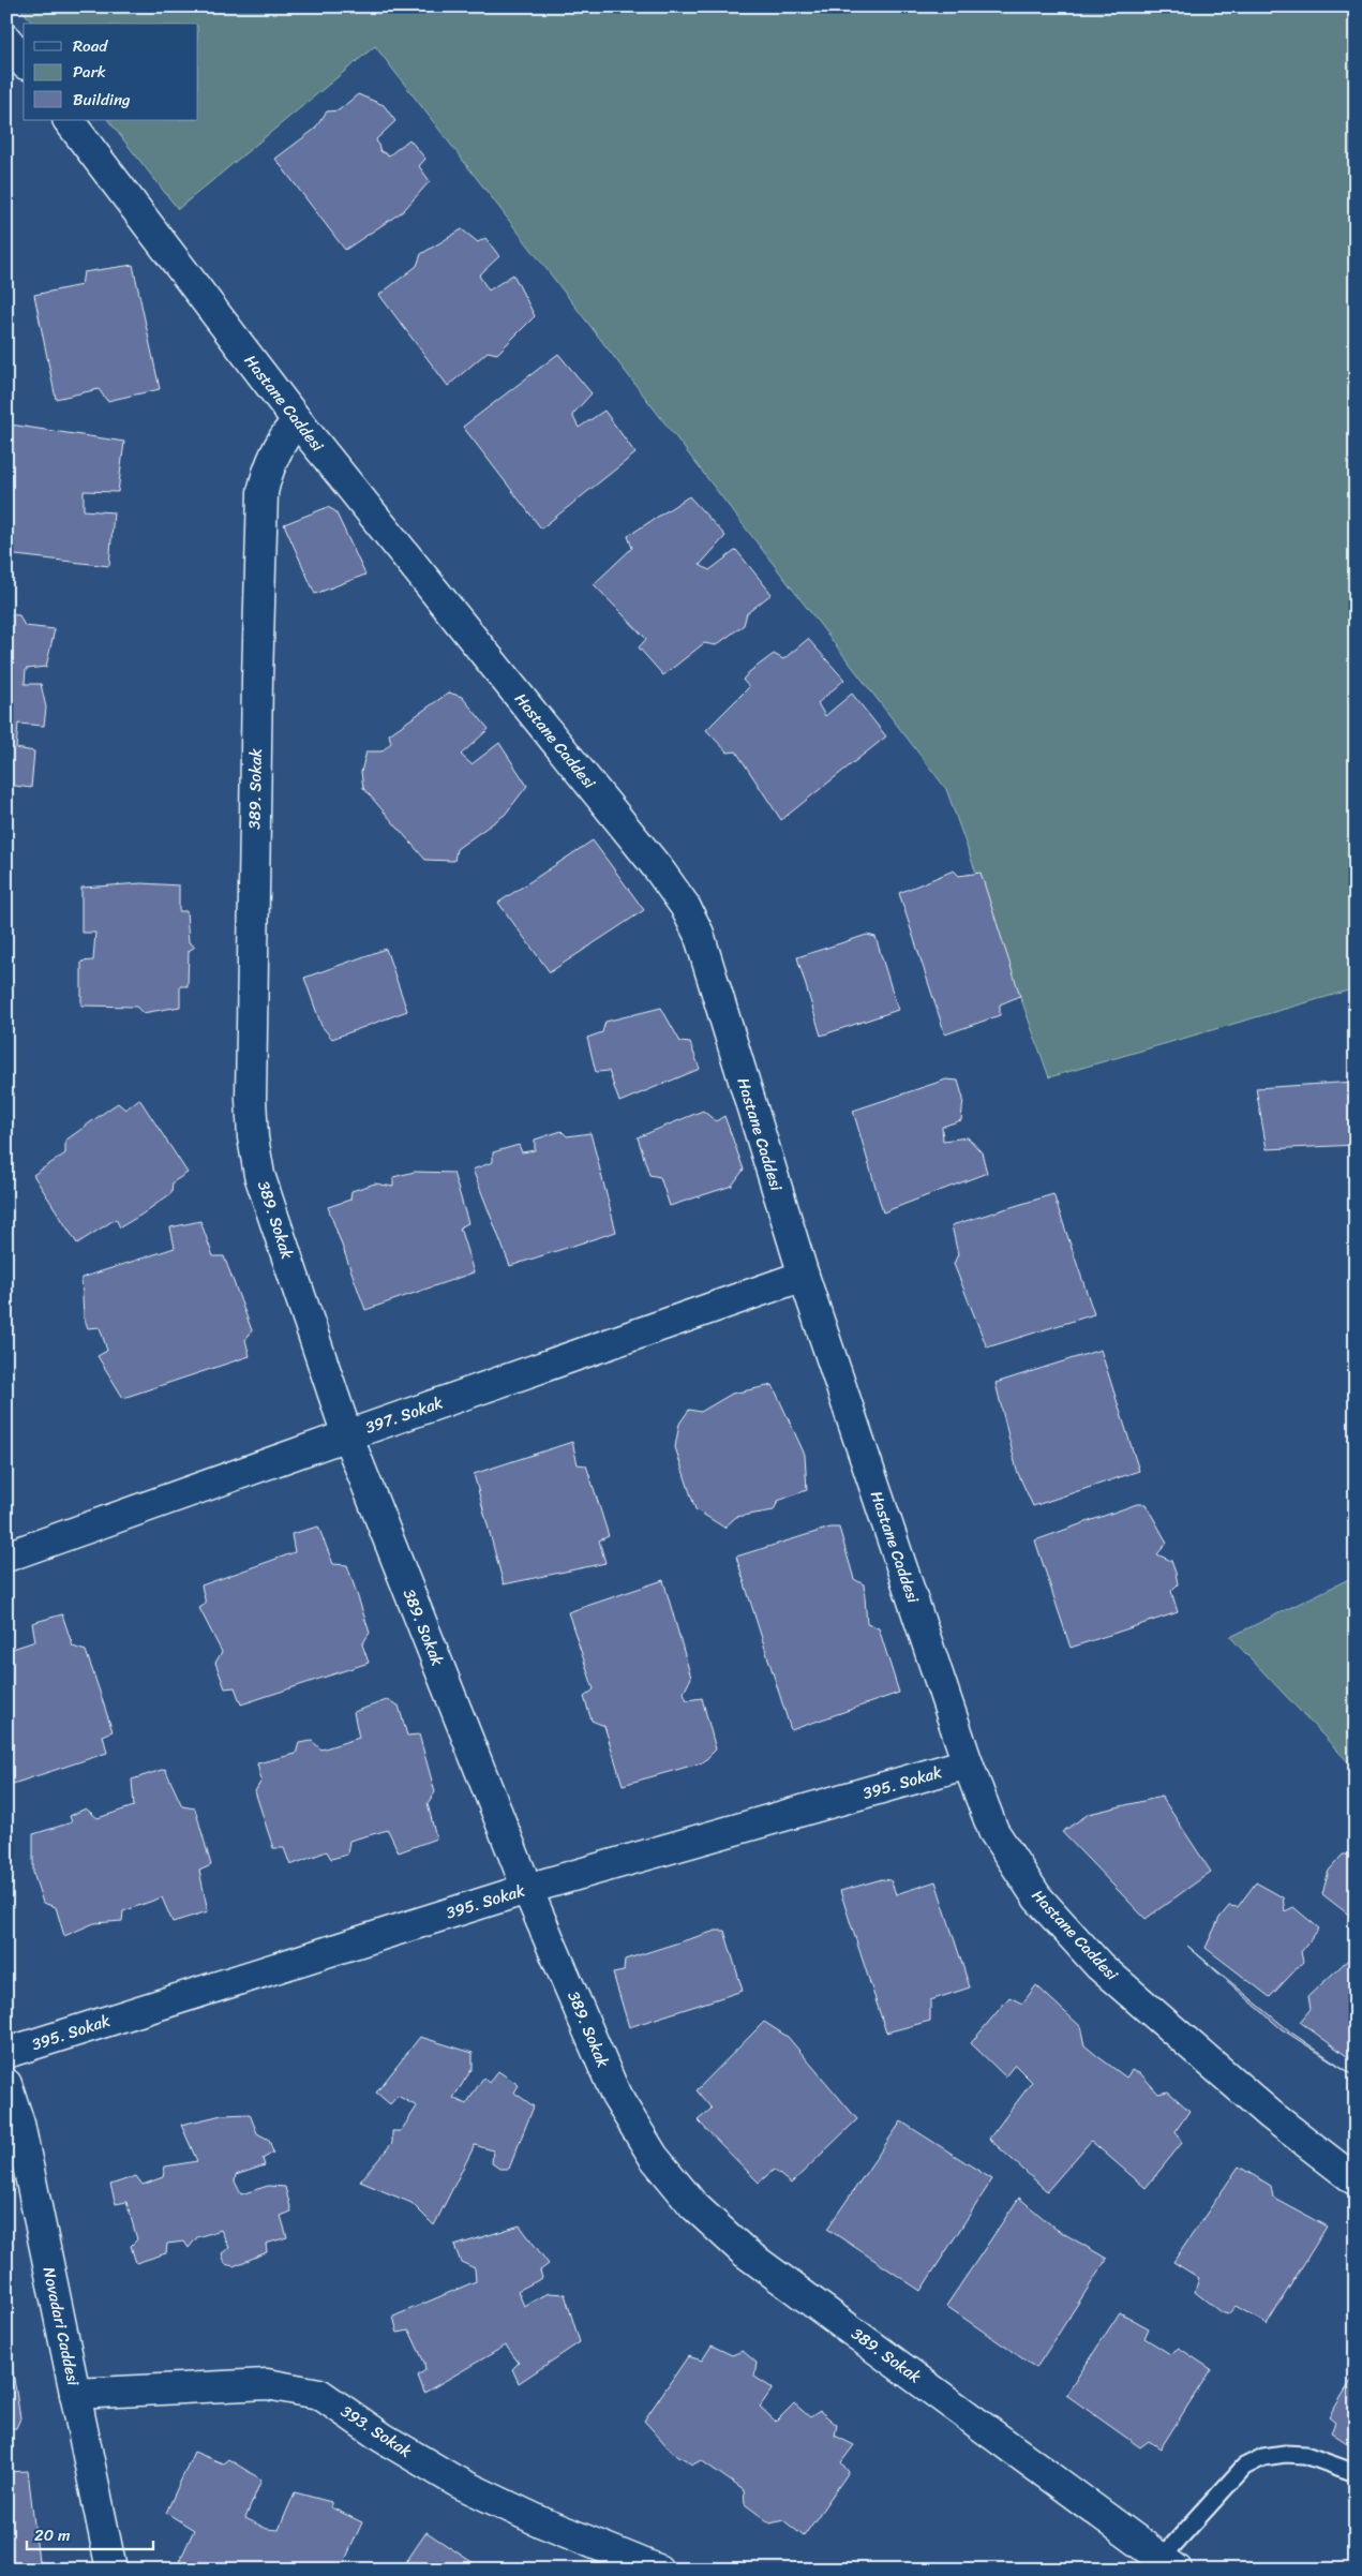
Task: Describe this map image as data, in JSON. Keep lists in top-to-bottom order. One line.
{"streets":{"street":["Hastane Caddesi","389. Sokak","397. Sokak","395. Sokak","Novadari Caddesi","393. Sokak"]},"crossings":[["Hastane Caddesi","389. Sokak"],["Hastane Caddesi","397. Sokak"],["Hastane Caddesi","395. Sokak"],["389. Sokak","397. Sokak"],["389. Sokak","395. Sokak"],["Novadari Caddesi","393. Sokak"]],"legend":["Road","Park","Building"],"scale_bar":"20 m"}
